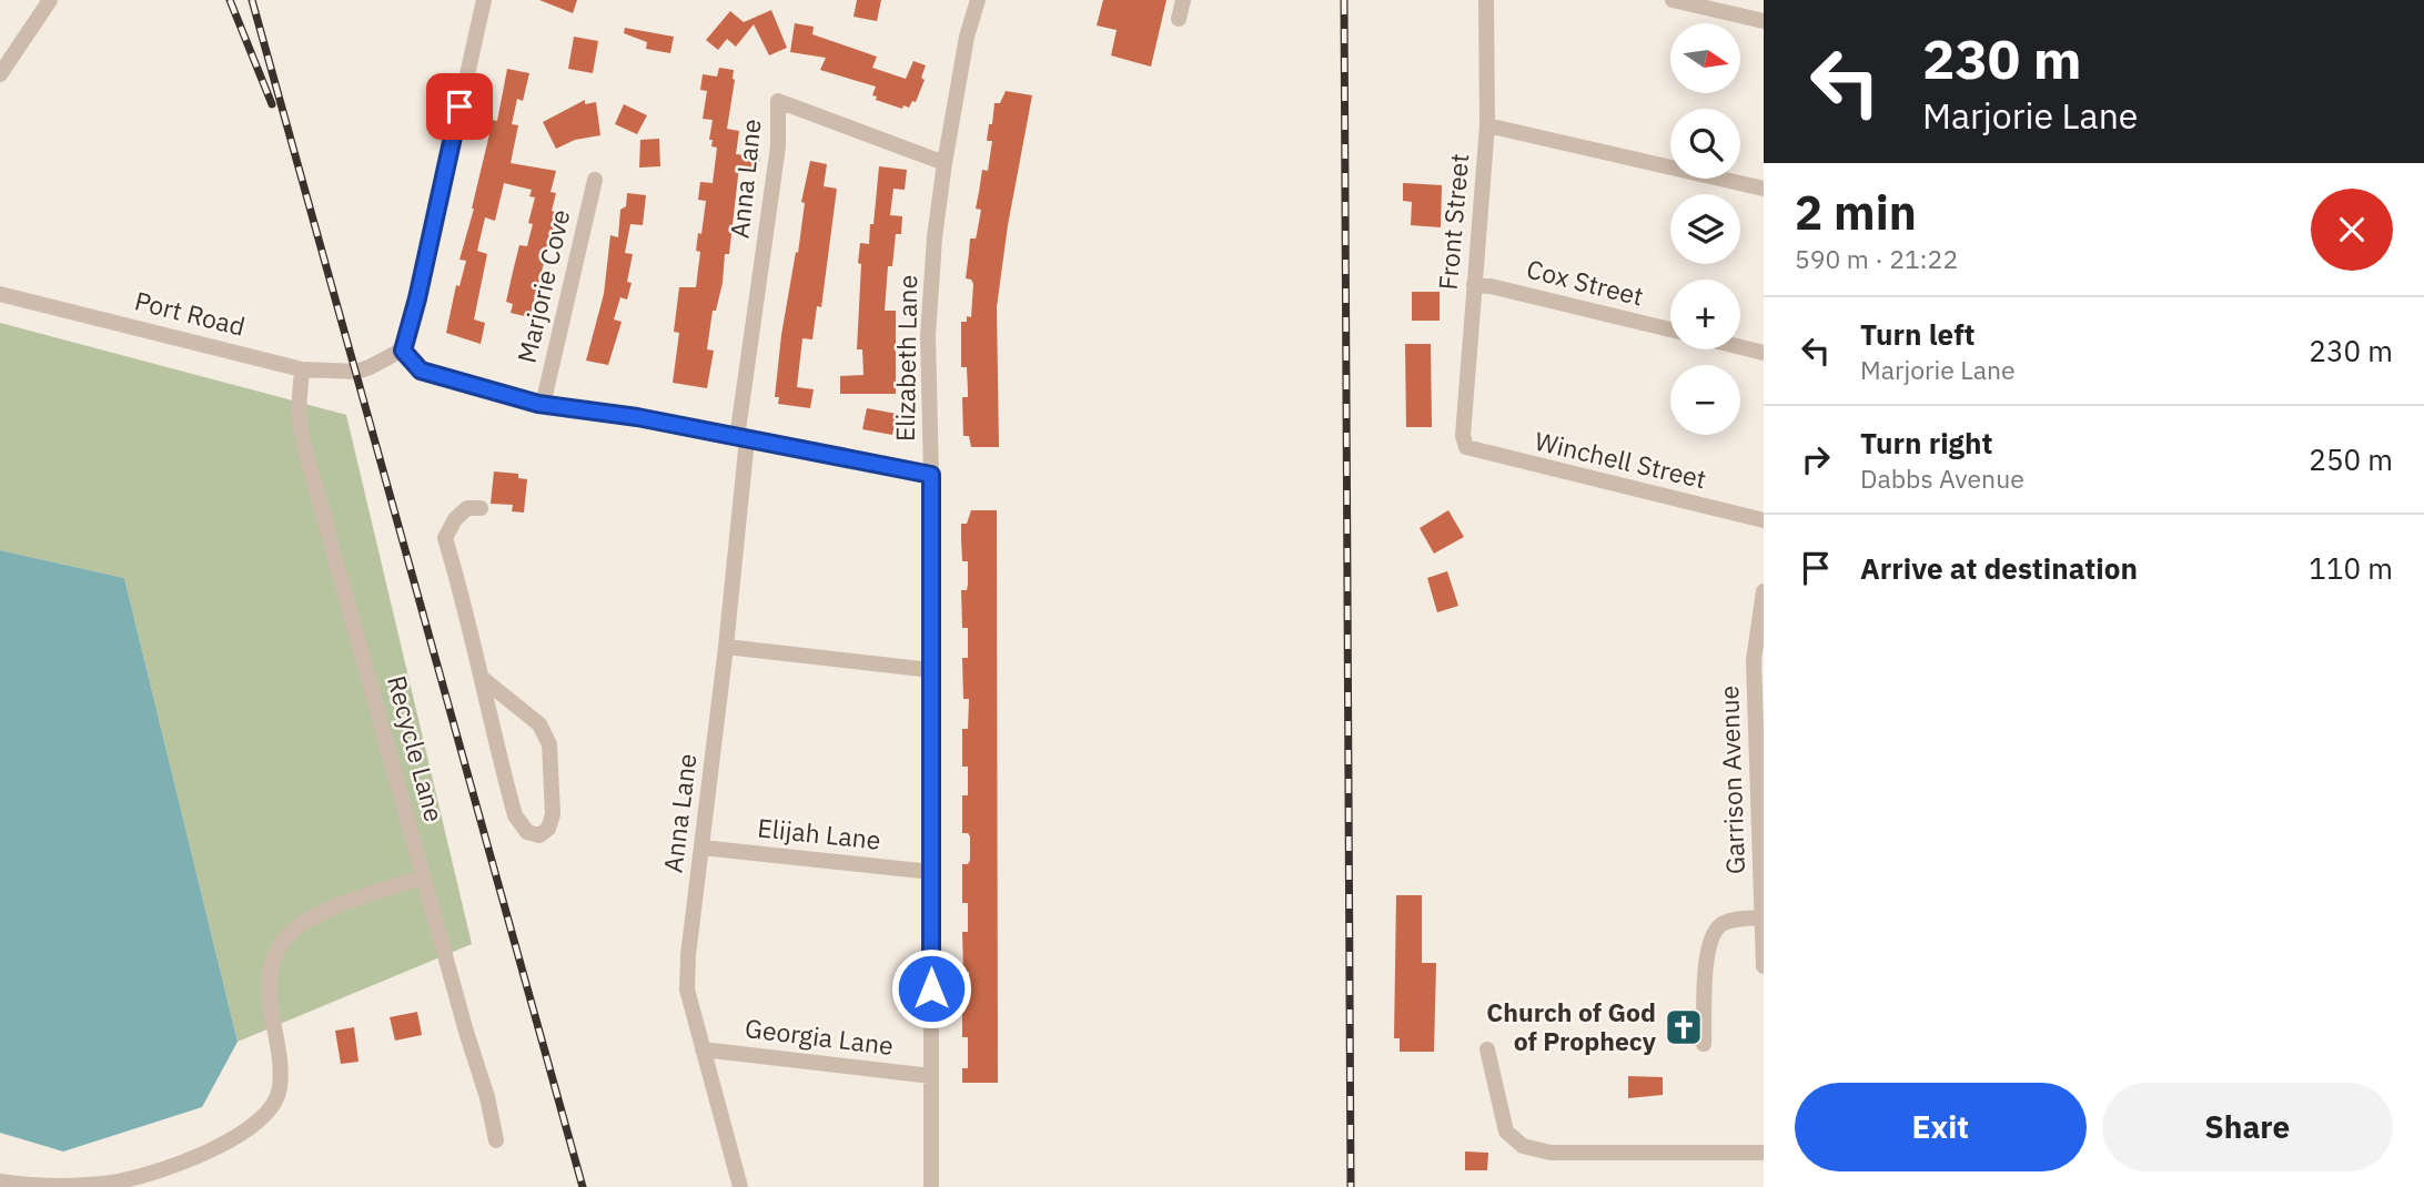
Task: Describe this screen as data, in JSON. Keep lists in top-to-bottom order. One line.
{"streets":{"street":["Anna Lane","Front Street","Cox Street","Marjorie Cove","Port Road","Elizabeth Lane","Winchell Street","Recycle Lane","Garrison Avenue","Elijah Lane","Georgia Lane"]},"crossings":[["Anna Lane","Elizabeth Lane"],["Anna Lane","Elijah Lane"],["Anna Lane","Georgia Lane"],["Front Street","Cox Street"],["Front Street","Winchell Street"],["Port Road","Recycle Lane"],["Elizabeth Lane","Elijah Lane"],["Elizabeth Lane","Georgia Lane"]],"places":{"church":["Church of God of Prophecy"]},"north":"right","page":{"turn":["230 m","Marjorie Lane"],"map_buttons":["+","−"],"heading":["2 min","590 m · 21:22"],"list":[{"name":"Turn left","note":"Marjorie Lane","value":"230 m"},{"name":"Turn right","note":"Dabbs Avenue","value":"250 m"},{"name":"Arrive at destination","value":"110 m"}],"buttons":["Exit","Share"]}}
